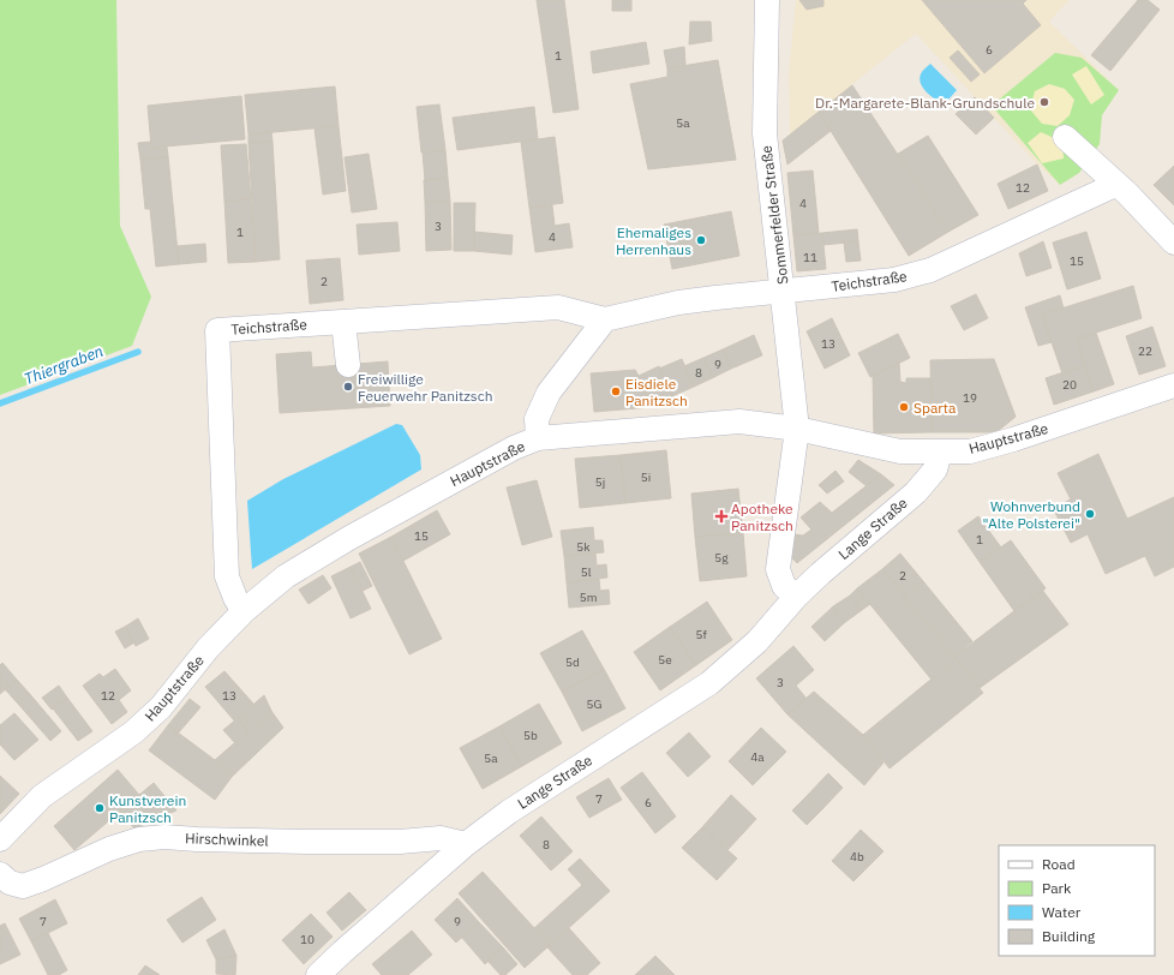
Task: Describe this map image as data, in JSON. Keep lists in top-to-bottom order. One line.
{"streets":{"street":["Sommerfelder Straße","Teichstraße","Hauptstraße","Lange Straße","Hirschwinkel"]},"crossings":[["Sommerfelder Straße","Teichstraße"],["Sommerfelder Straße","Hauptstraße"],["Teichstraße","Hauptstraße"],["Hauptstraße","Lange Straße"],["Lange Straße","Hirschwinkel"]],"water":["Thiergraben"],"places":{"other":["Dr.-Margarete-Blank-Grundschule","Ehemaliges Herrenhaus","Freiwillige Feuerwehr Panitzsch","Eisdiele Panitzsch","Sparta","Wohnverbund \"Alte Polsterei\"","Kunstverein Panitzsch"],"health":["Apotheke Panitzsch"]},"house_numbers":["6","1","5a","12","4","3","1","4","11","15","2","13","22","9","8","20","19","5i","5j","15","1","5k","5g","5l","2","5m","5f","5e","5d","3","12","13","5G","5b","4a","5a","7","6","8","4b","7","9","10"],"legend":["Road","Park","Water","Building"]}
